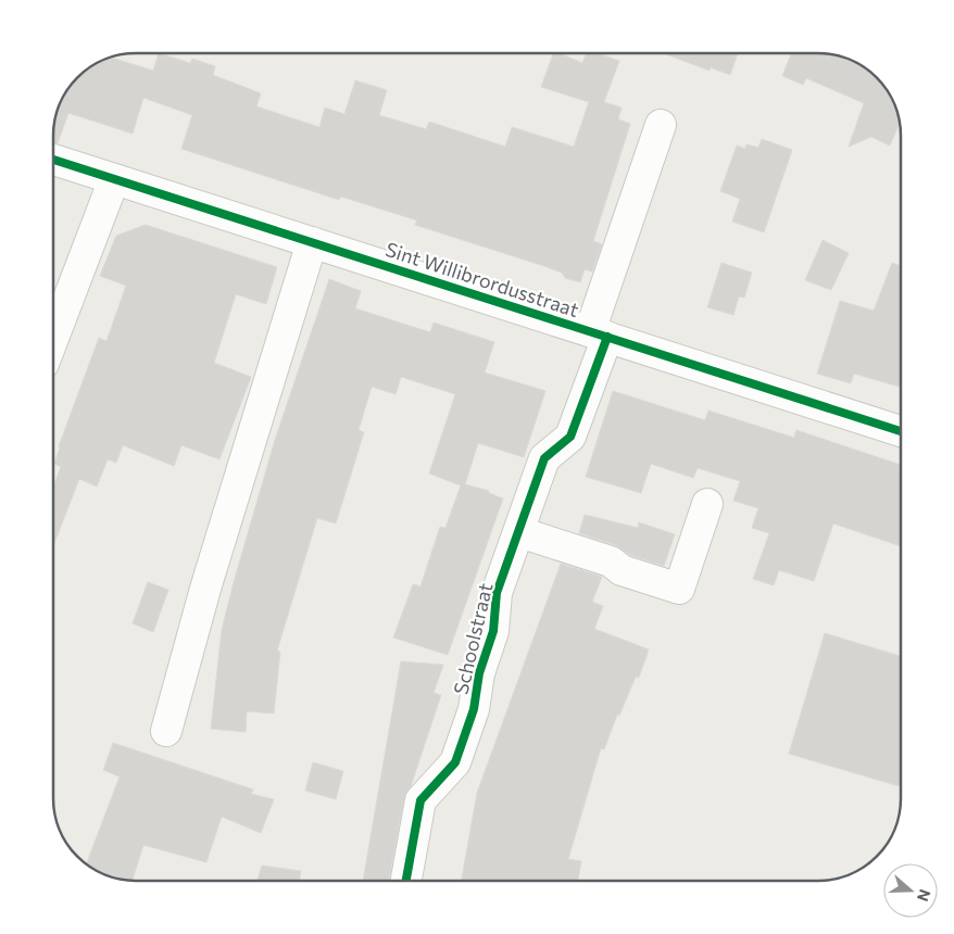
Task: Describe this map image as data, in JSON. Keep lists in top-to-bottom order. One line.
{"streets":{"street":["Sint Willibrordusstraat","Schoolstraat"]},"crossings":[["Sint Willibrordusstraat","Schoolstraat"]],"north":"right"}
